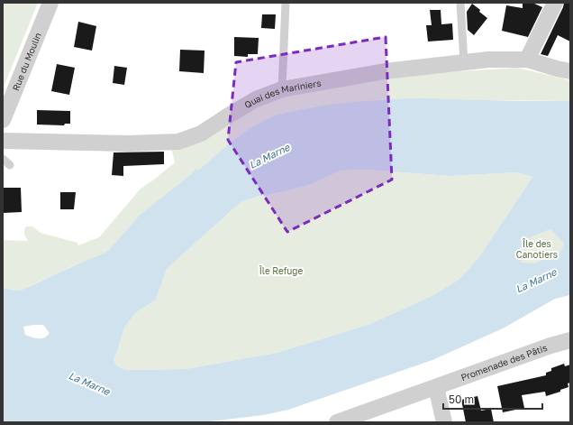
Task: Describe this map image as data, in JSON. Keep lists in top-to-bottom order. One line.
{"streets":{"street":["Rue du Moulin","Quai des Mariniers","Promenade des Pâtis"]},"water":["La Marne"],"parks":["Île des Canotiers","Île Refuge"],"scale_bar":"50 m"}
